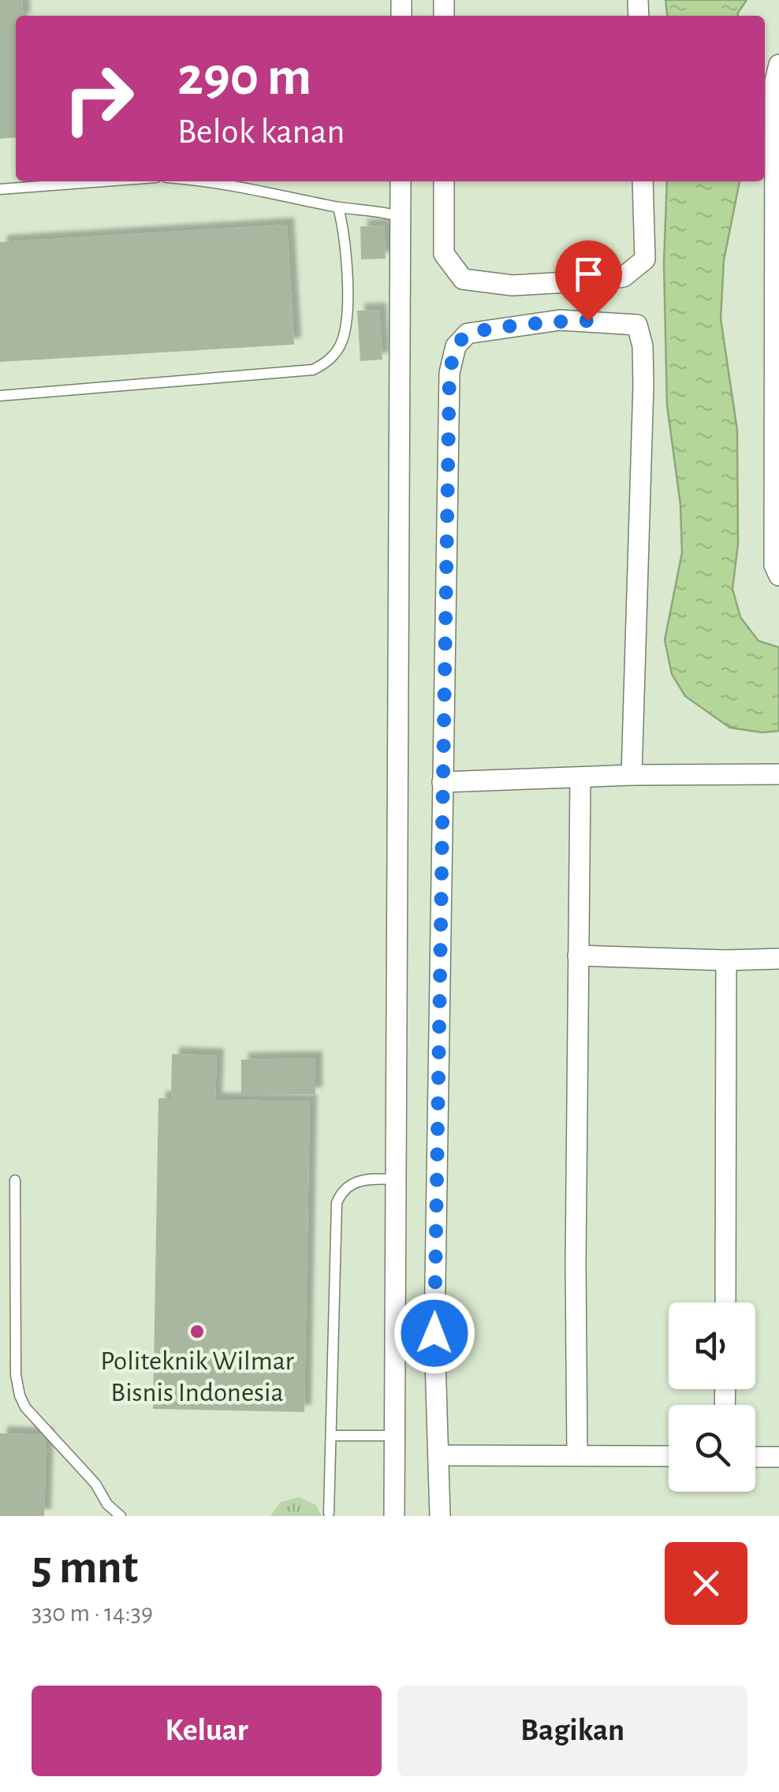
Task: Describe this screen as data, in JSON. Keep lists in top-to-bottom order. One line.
{"places":["Politeknik Wilmar Bisnis Indonesia"],"page":{"turn":["290 m","Belok kanan"],"heading":["5 mnt","330 m · 14:39"],"buttons":["Keluar","Bagikan"]}}
